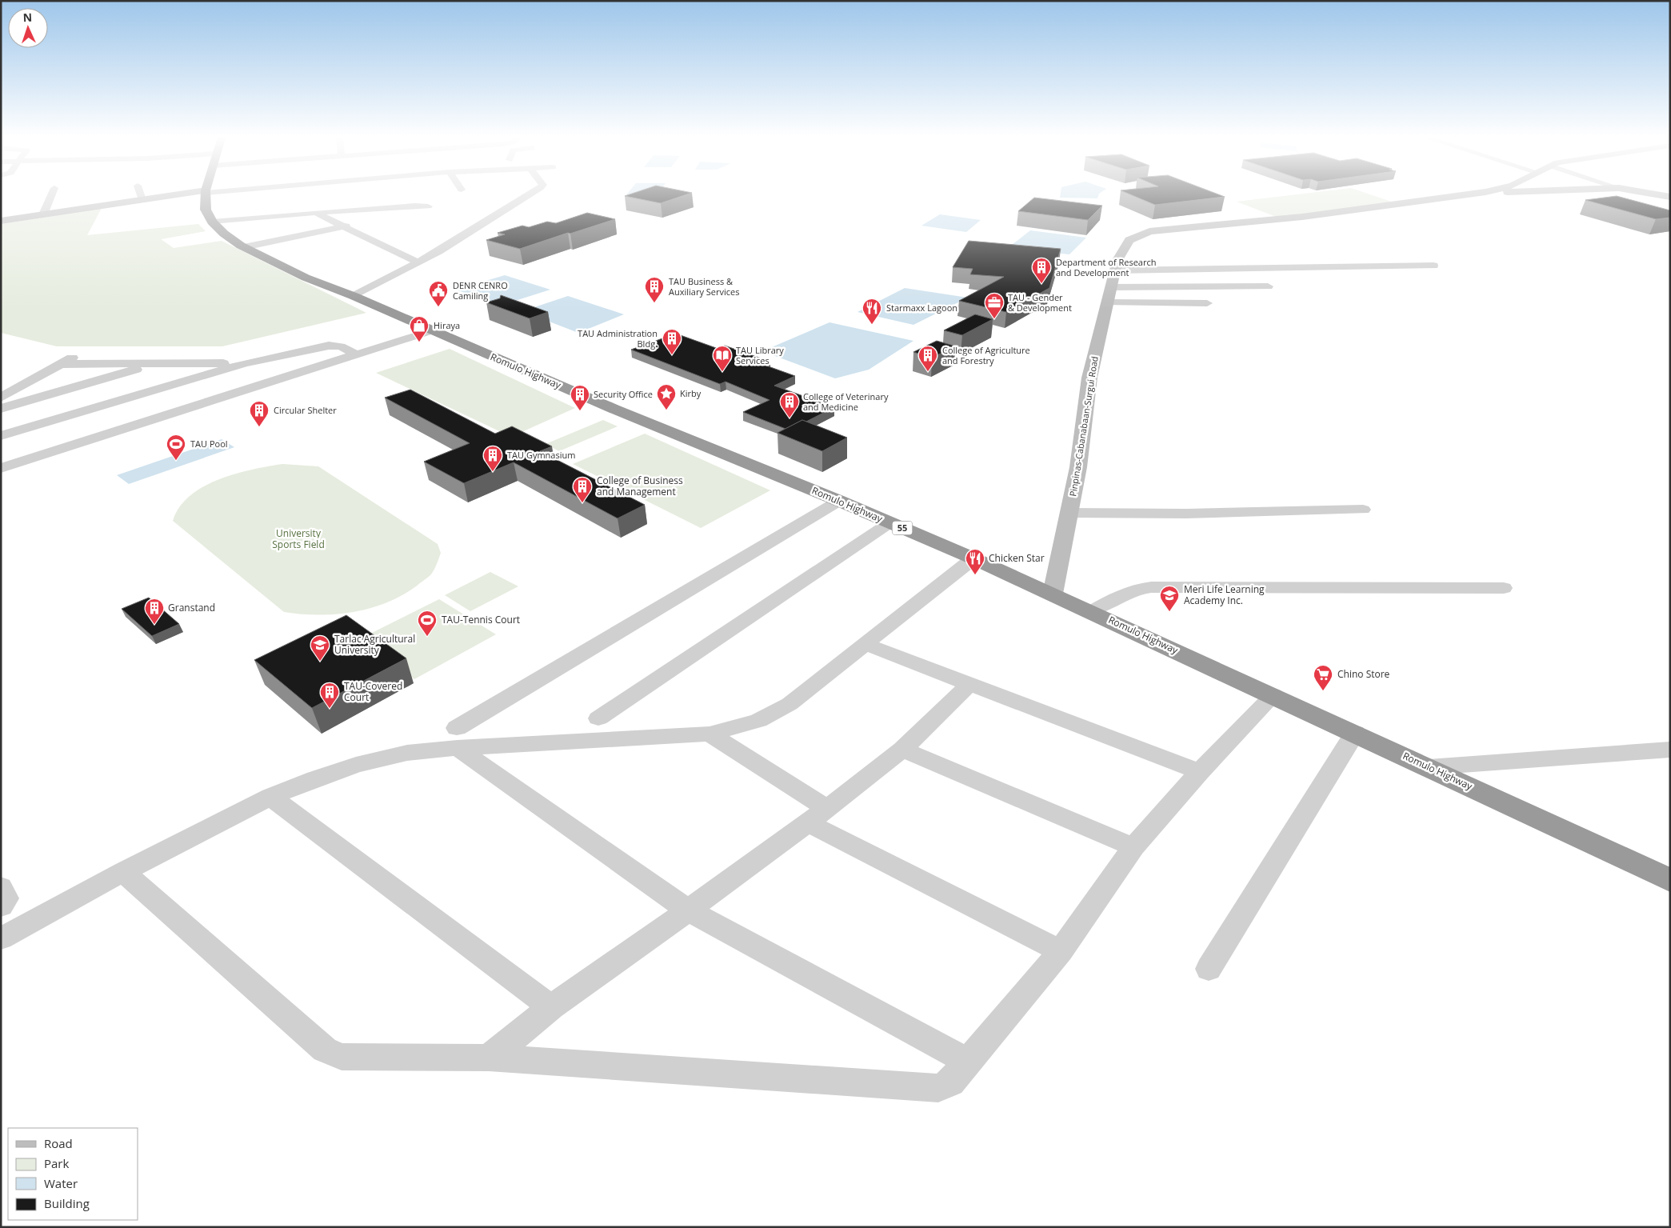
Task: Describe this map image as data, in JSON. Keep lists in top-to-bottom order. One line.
{"streets":{"highway":["Romulo Highway","55"],"street":["Pinpinas-Cabanabaan-Surgui Road"]},"crossings":[["Romulo Highway","Pinpinas-Cabanabaan-Surgui Road"]],"parks":["University Sports Field"],"places":{"building":["Department of Research and Development","TAU Business & Auxiliary Services","TAU Administration Bldg.","College of Agriculture and Forestry","Security Office","College of Veterinary and Medicine","Circular Shelter","TAU Gymnasium","College of Business and Management","Granstand","TAU-Covered Court"],"public building":["DENR CENRO Camiling"],"office":["TAU - Gender & Development"],"restaurant":["Starmaxx Lagoon","Chicken Star"],"shop":["Hiraya"],"library":["TAU Library Services"],"place":["Kirby"],"sports":["TAU Pool","TAU-Tennis Court"],"school or university":["Meri Life Learning Academy Inc.","Tarlac Agricultural University"],"supermarket":["Chino Store"]},"legend":["Road","Park","Water","Building"],"north":"top"}
